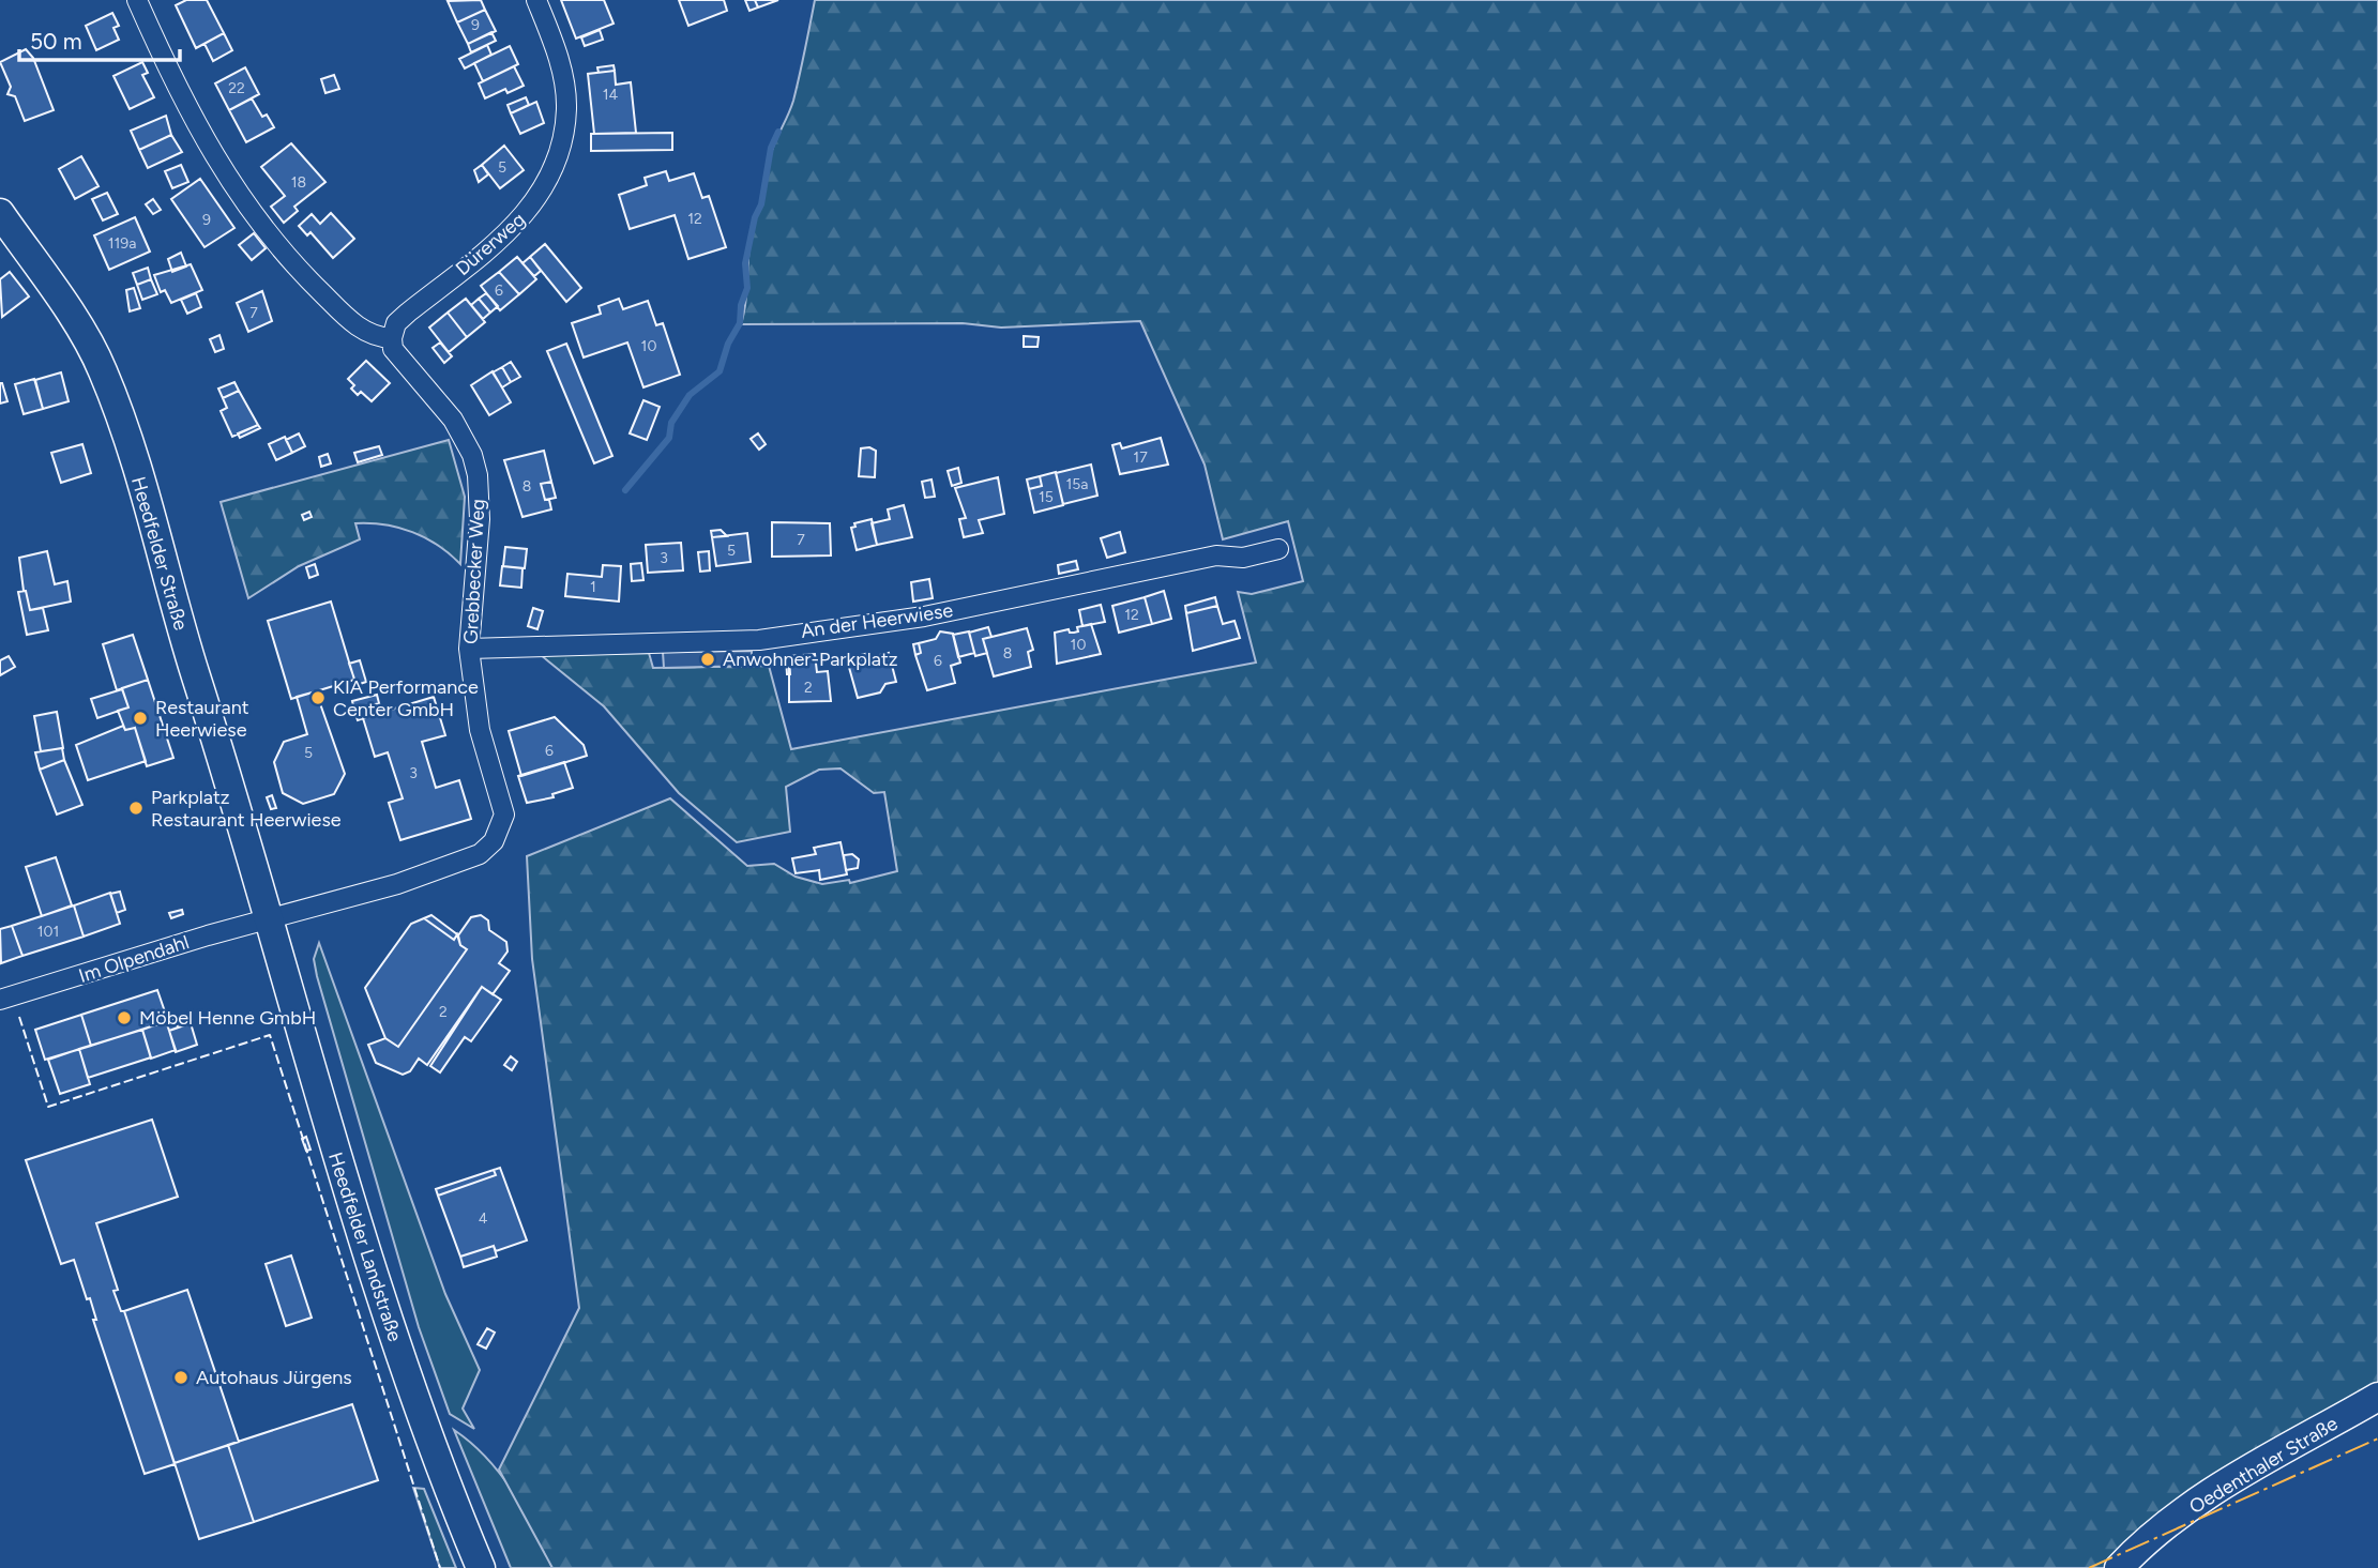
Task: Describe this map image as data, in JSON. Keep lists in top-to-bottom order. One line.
{"streets":{"main road":["Heedfelder Straße","Heedfelder Landstraße","Oedenthaler Straße"],"street":["Dürerweg","Grebbecker Weg","An der Heerwiese","Im Olpendahl"]},"crossings":[["Dürerweg","Grebbecker Weg"],["Heedfelder Straße","Grebbecker Weg"],["Heedfelder Straße","Im Olpendahl"],["Heedfelder Straße","Heedfelder Landstraße"],["Grebbecker Weg","An der Heerwiese"],["Grebbecker Weg","Im Olpendahl"],["Grebbecker Weg","Heedfelder Landstraße"],["Im Olpendahl","Heedfelder Landstraße"]],"places":["Anwohner-Parkplatz","KIA Performance Center GmbH","Restaurant Heerwiese","Parkplatz Restaurant Heerwiese","Möbel Henne GmbH","Autohaus Jürgens"],"house_numbers":["9","22","14","5","18","12","9","119a","6","7","10","17","15a","8","15","7","5","3","1","12","10","8","6","2","6","5","3","101","2","4"],"scale_bar":"50 m"}
